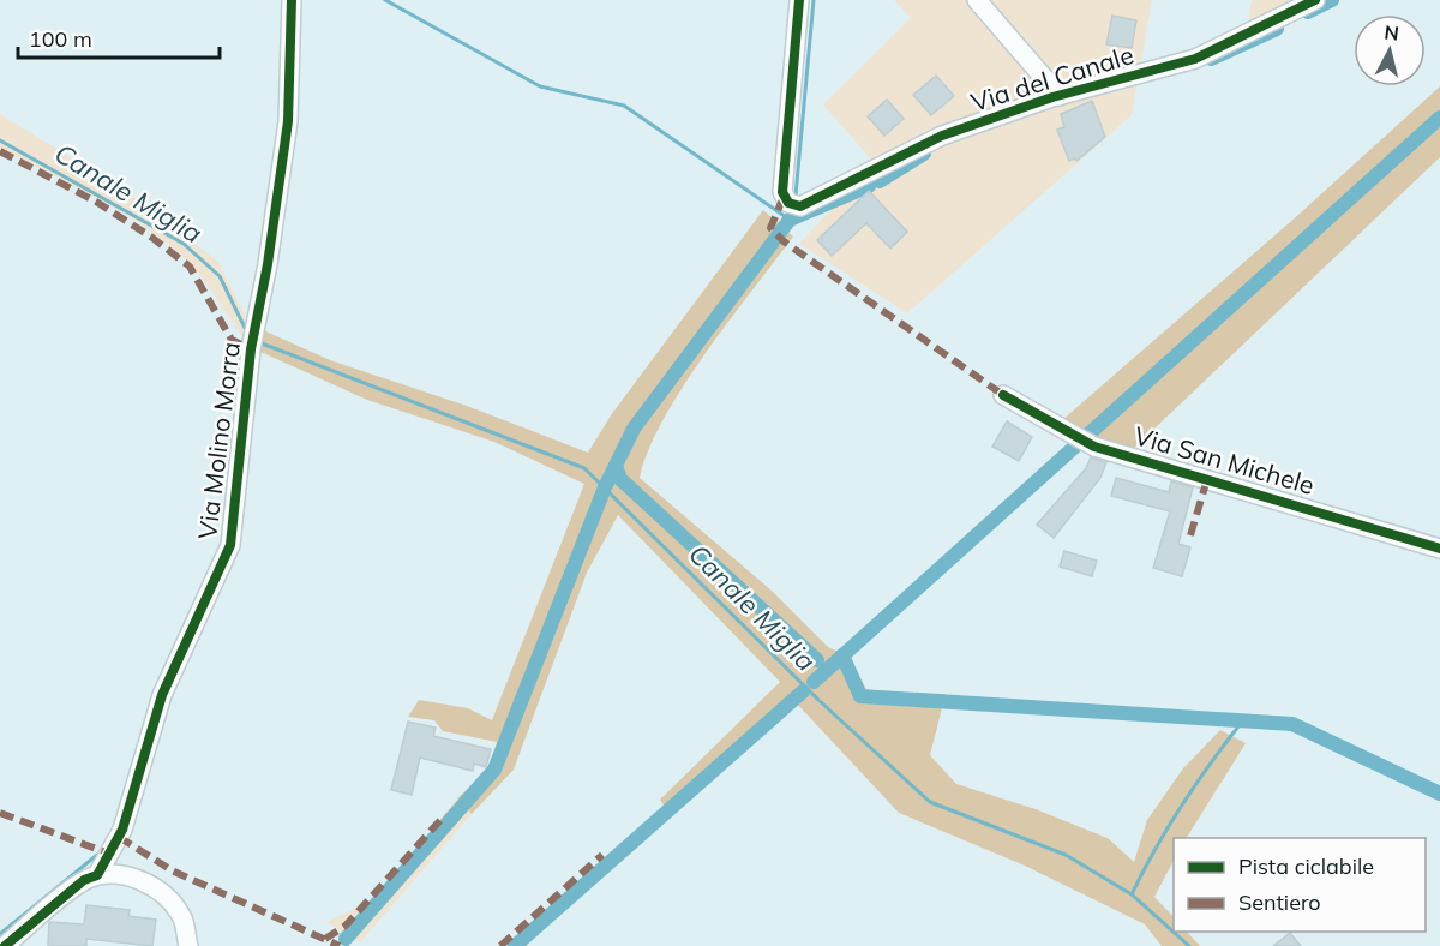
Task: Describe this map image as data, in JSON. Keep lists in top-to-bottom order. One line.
{"streets":{"street":["Via del Canale","Via Molino Morra","Via San Michele"]},"water":["Canale Miglia"],"legend":["Pista ciclabile","Sentiero"],"scale_bar":"100 m","north":"top"}
